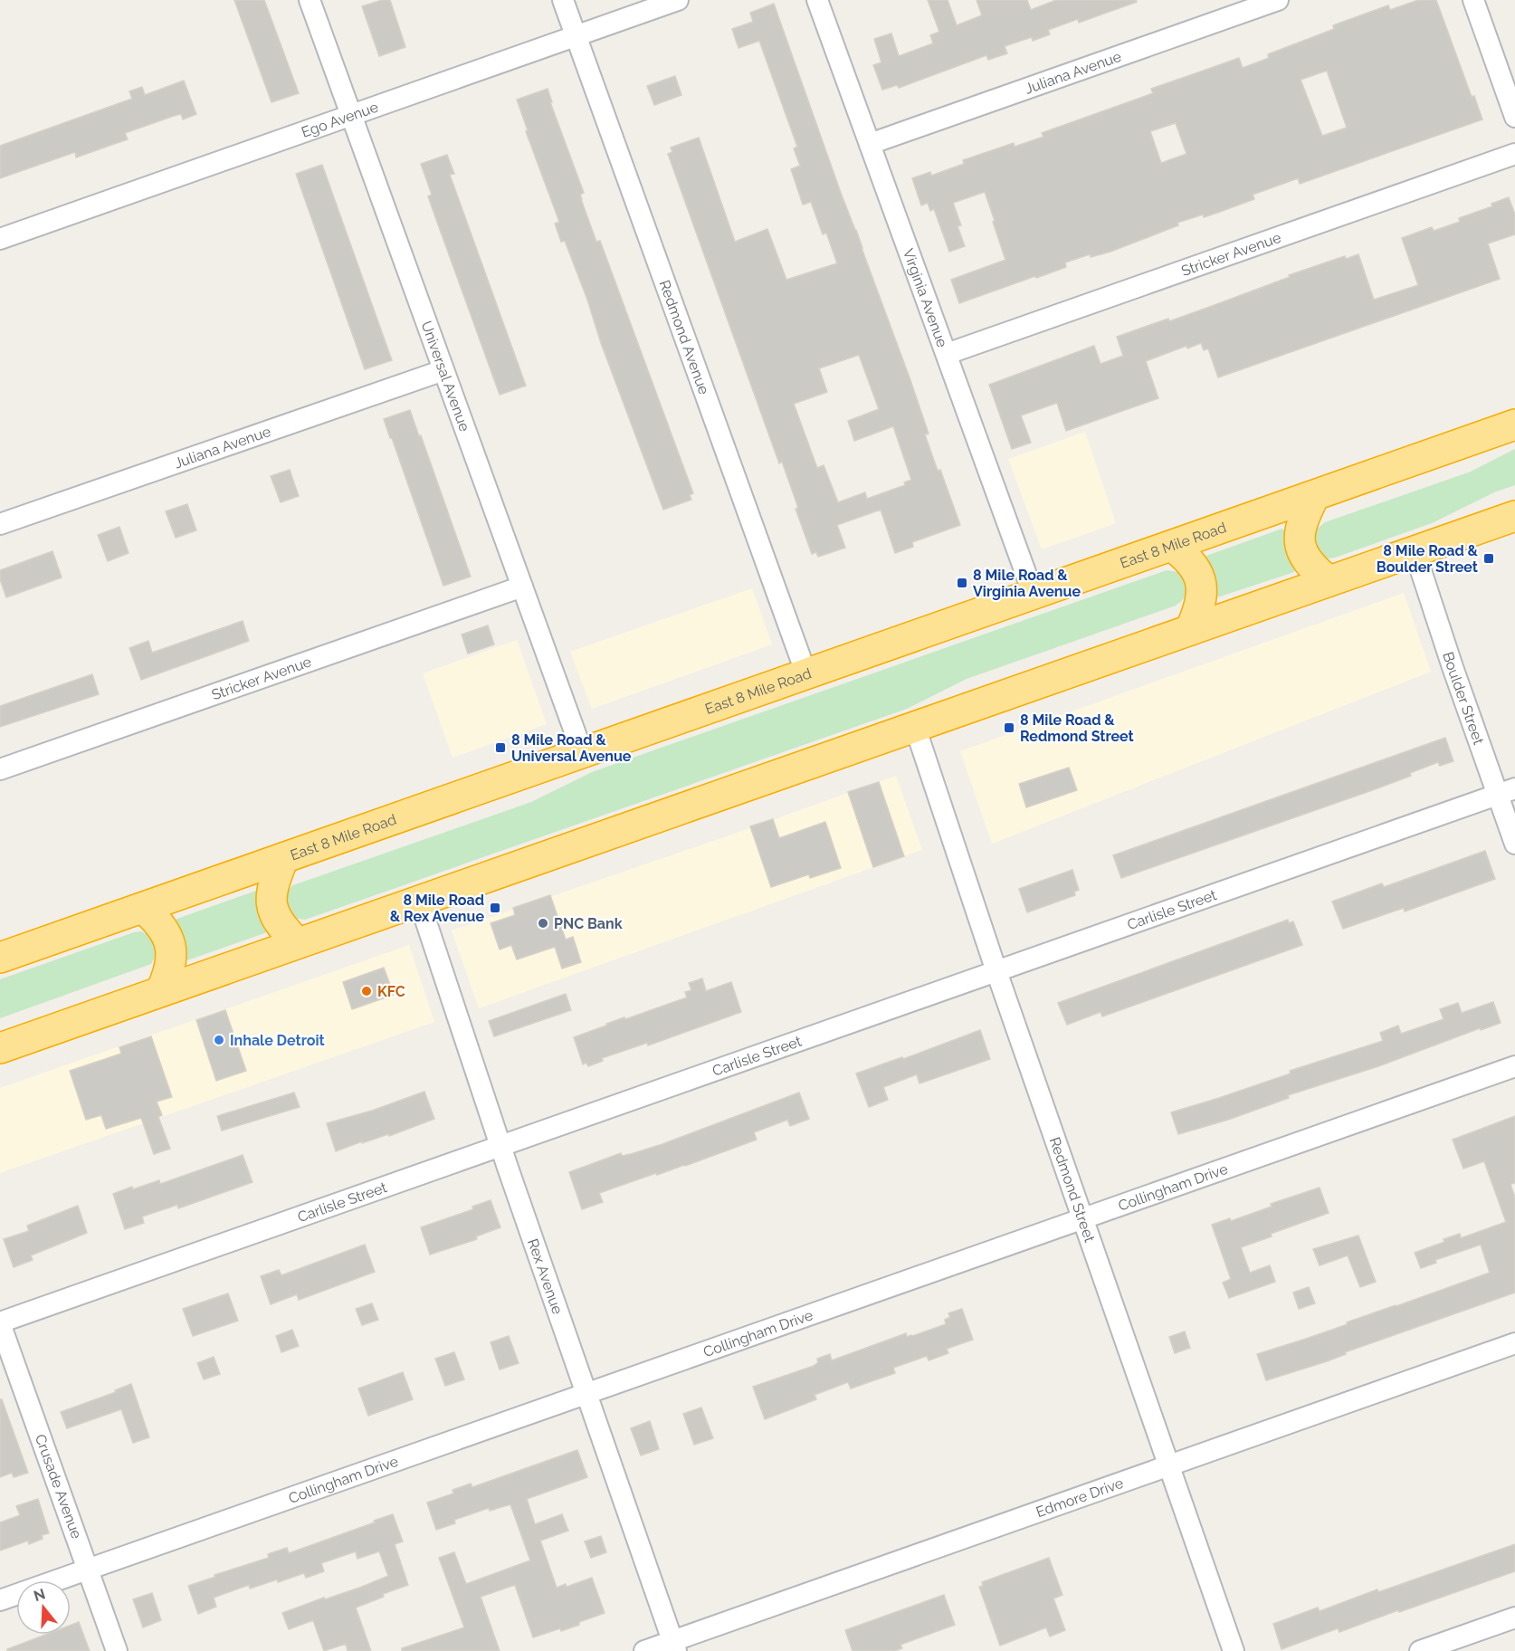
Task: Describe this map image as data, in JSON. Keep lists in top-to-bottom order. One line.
{"streets":{"highway":["East 8 Mile Road"],"street":["Juliana Avenue","Ego Avenue","Stricker Avenue","Virginia Avenue","Redmond Avenue","Universal Avenue","Boulder Street","Carlisle Street","Collingham Drive","Redmond Street","Rex Avenue","Crusade Avenue","Edmore Drive"]},"crossings":[["Juliana Avenue","Virginia Avenue"],["Juliana Avenue","Universal Avenue"],["Ego Avenue","Redmond Avenue"],["Ego Avenue","Universal Avenue"],["Stricker Avenue","Virginia Avenue"],["Stricker Avenue","Universal Avenue"],["Virginia Avenue","East 8 Mile Road"],["Redmond Avenue","East 8 Mile Road"],["Universal Avenue","East 8 Mile Road"],["Boulder Street","Carlisle Street"],["Carlisle Street","Redmond Street"],["Carlisle Street","Rex Avenue"],["Carlisle Street","Crusade Avenue"],["Collingham Drive","Redmond Street"],["Collingham Drive","Rex Avenue"],["Collingham Drive","Crusade Avenue"],["Redmond Street","Edmore Drive"],["Rex Avenue","Edmore Drive"]],"places":{"transit":["8 Mile Road & Boulder Street","8 Mile Road & Virginia Avenue","8 Mile Road & Redmond Street","8 Mile Road & Universal Avenue","8 Mile Road & Rex Avenue"],"other":["PNC Bank","KFC","Inhale Detroit"]},"north":"top"}
